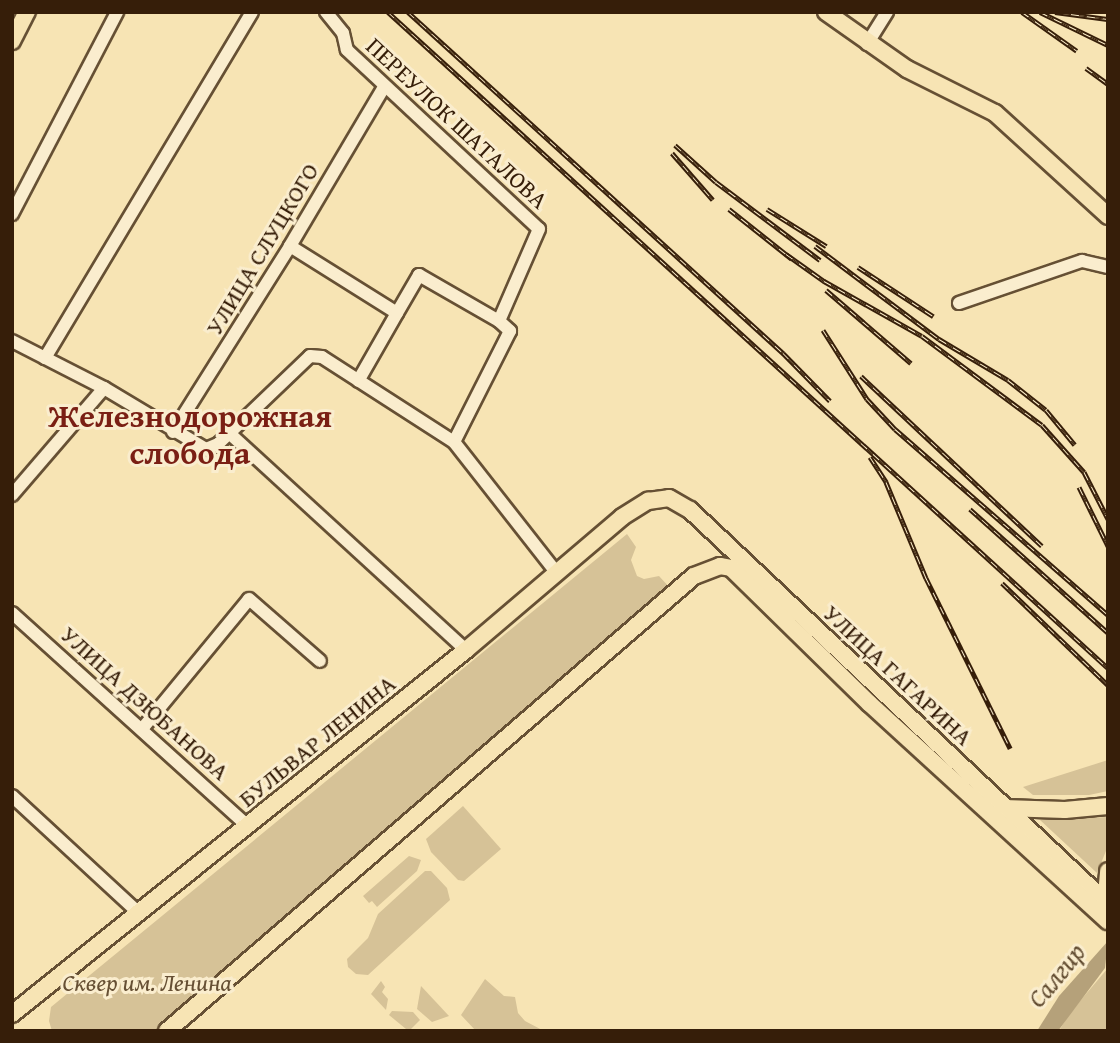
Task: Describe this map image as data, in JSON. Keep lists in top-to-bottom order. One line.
{"streets":{"main road":["УЛИЦА ГАГАРИНА","БУЛЬВАР ЛЕНИНА"],"street":["ПЕРЕУЛОК ШАТАЛОВА","УЛИЦА СЛУЦКОГО","УЛИЦА ДЗЮБАНОВА"]},"crossings":[["ПЕРЕУЛОК ШАТАЛОВА","УЛИЦА СЛУЦКОГО"],["УЛИЦА ГАГАРИНА","БУЛЬВАР ЛЕНИНА"],["УЛИЦА ДЗЮБАНОВА","БУЛЬВАР ЛЕНИНА"]],"districts":["Железнодорожная слобода"],"water":["Салгир"],"parks":["Сквер им. Ленина"]}
